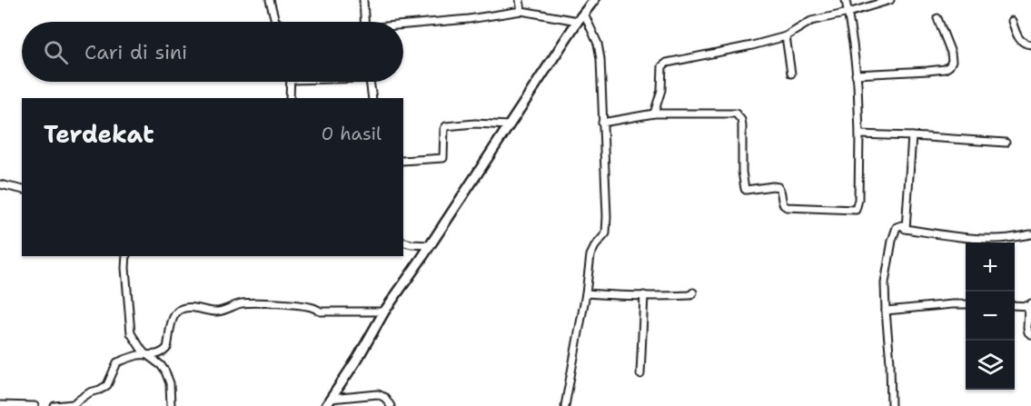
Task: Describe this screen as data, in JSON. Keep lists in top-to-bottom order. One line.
{"page":{"search":"Cari di sini","heading":["Terdekat","0 hasil"],"map_buttons":["+","−"]}}
